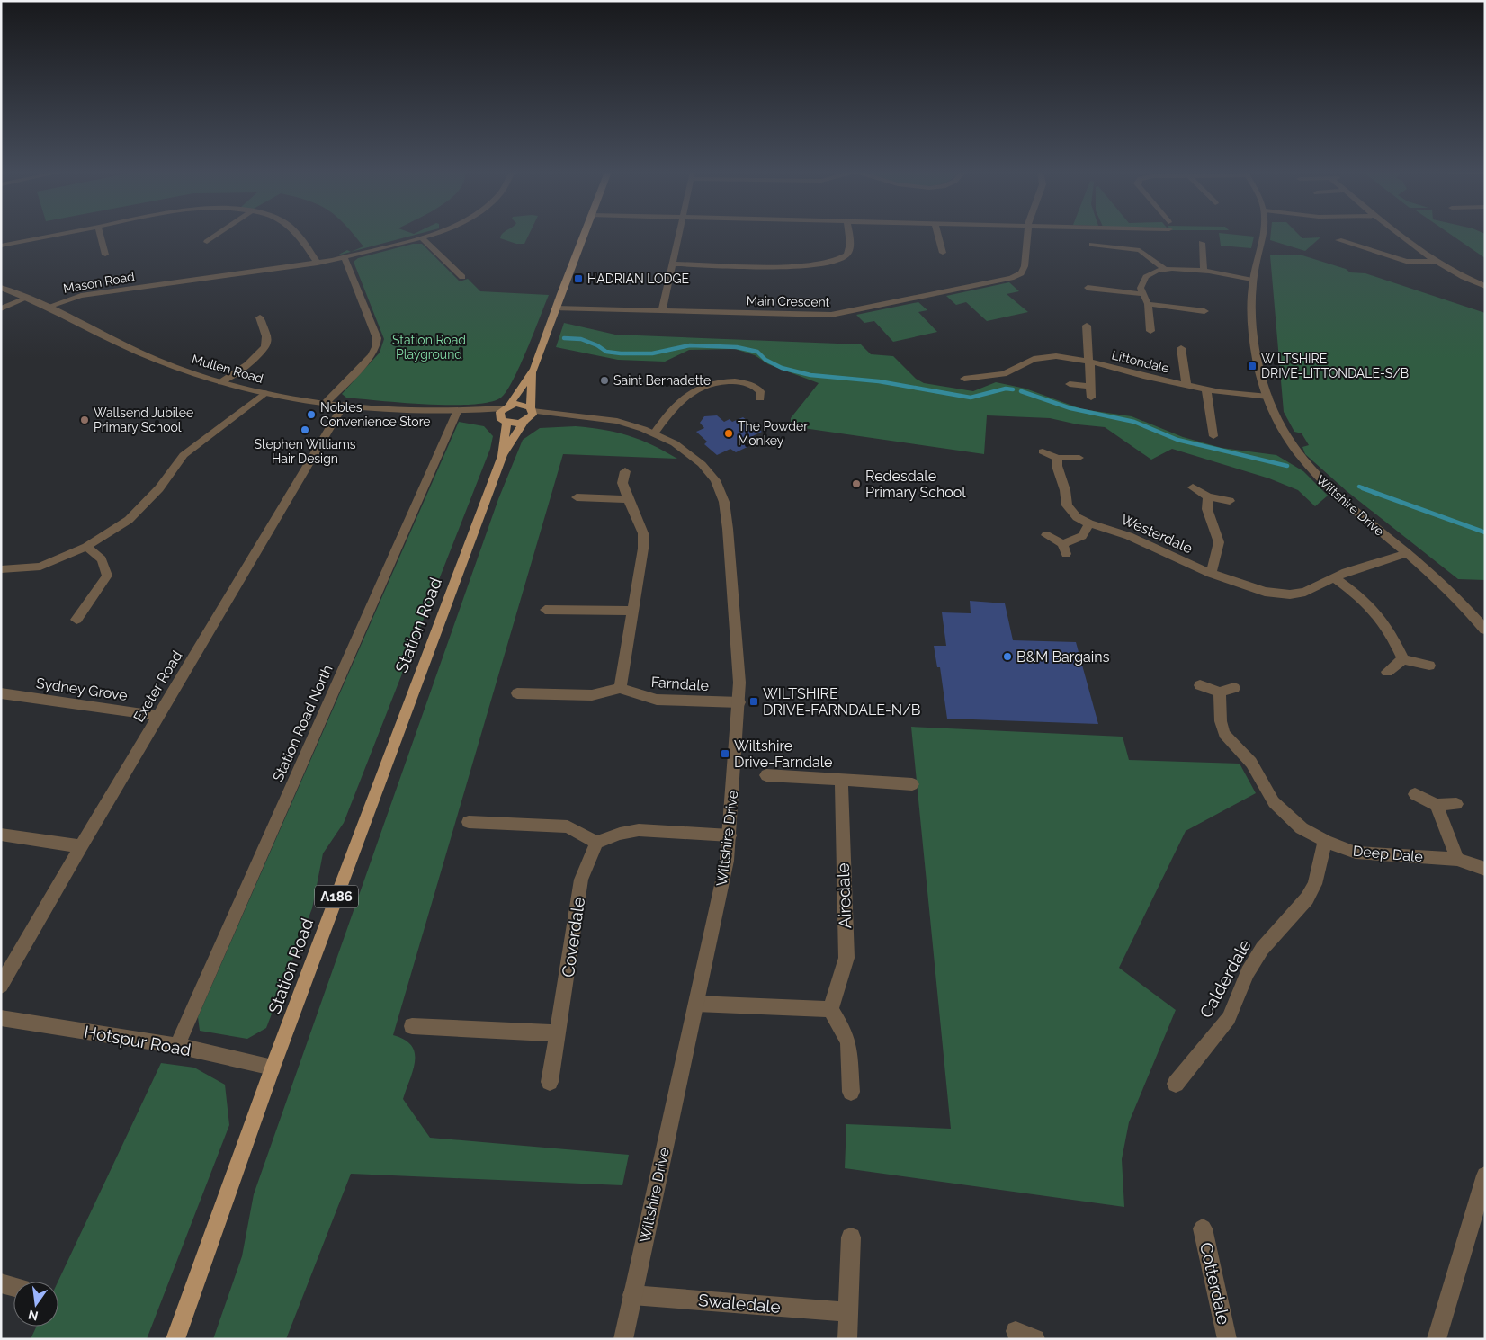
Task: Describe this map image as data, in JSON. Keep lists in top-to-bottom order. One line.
{"streets":{"main road":["Station Road","A186"],"street":["Mason Road","Main Crescent","Littondale","Mullen Road","Wiltshire Drive","Westerdale","Farndale","Exeter Road","Sydney Grove","Station Road North","Deep Dale","Airedale","Coverdale","Calderdale","Hotspur Road","Cotterdale","Swaledale"]},"crossings":[["Mason Road","Mullen Road"],["Main Crescent","Station Road"],["Littondale","Wiltshire Drive"],["Mullen Road","Station Road"],["Mullen Road","Exeter Road"],["Mullen Road","Station Road North"],["Wiltshire Drive","Westerdale"],["Wiltshire Drive","Station Road"],["Wiltshire Drive","Farndale"],["Wiltshire Drive","Swaledale"],["Station Road","Hotspur Road"],["Exeter Road","Sydney Grove"],["Station Road North","Hotspur Road"],["Deep Dale","Calderdale"]],"parks":["Station Road Playground"],"places":{"transit":["HADRIAN LODGE","WILTSHIRE DRIVE-LITTONDALE-S/B","WILTSHIRE DRIVE-FARNDALE-N/B","Wiltshire Drive-Farndale"],"other":["Saint Bernadette","Nobles Convenience Store","Wallsend Jubilee Primary School","Stephen Williams Hair Design","The Powder Monkey","Redesdale Primary School","B&M Bargains"]},"north":"bottom"}
